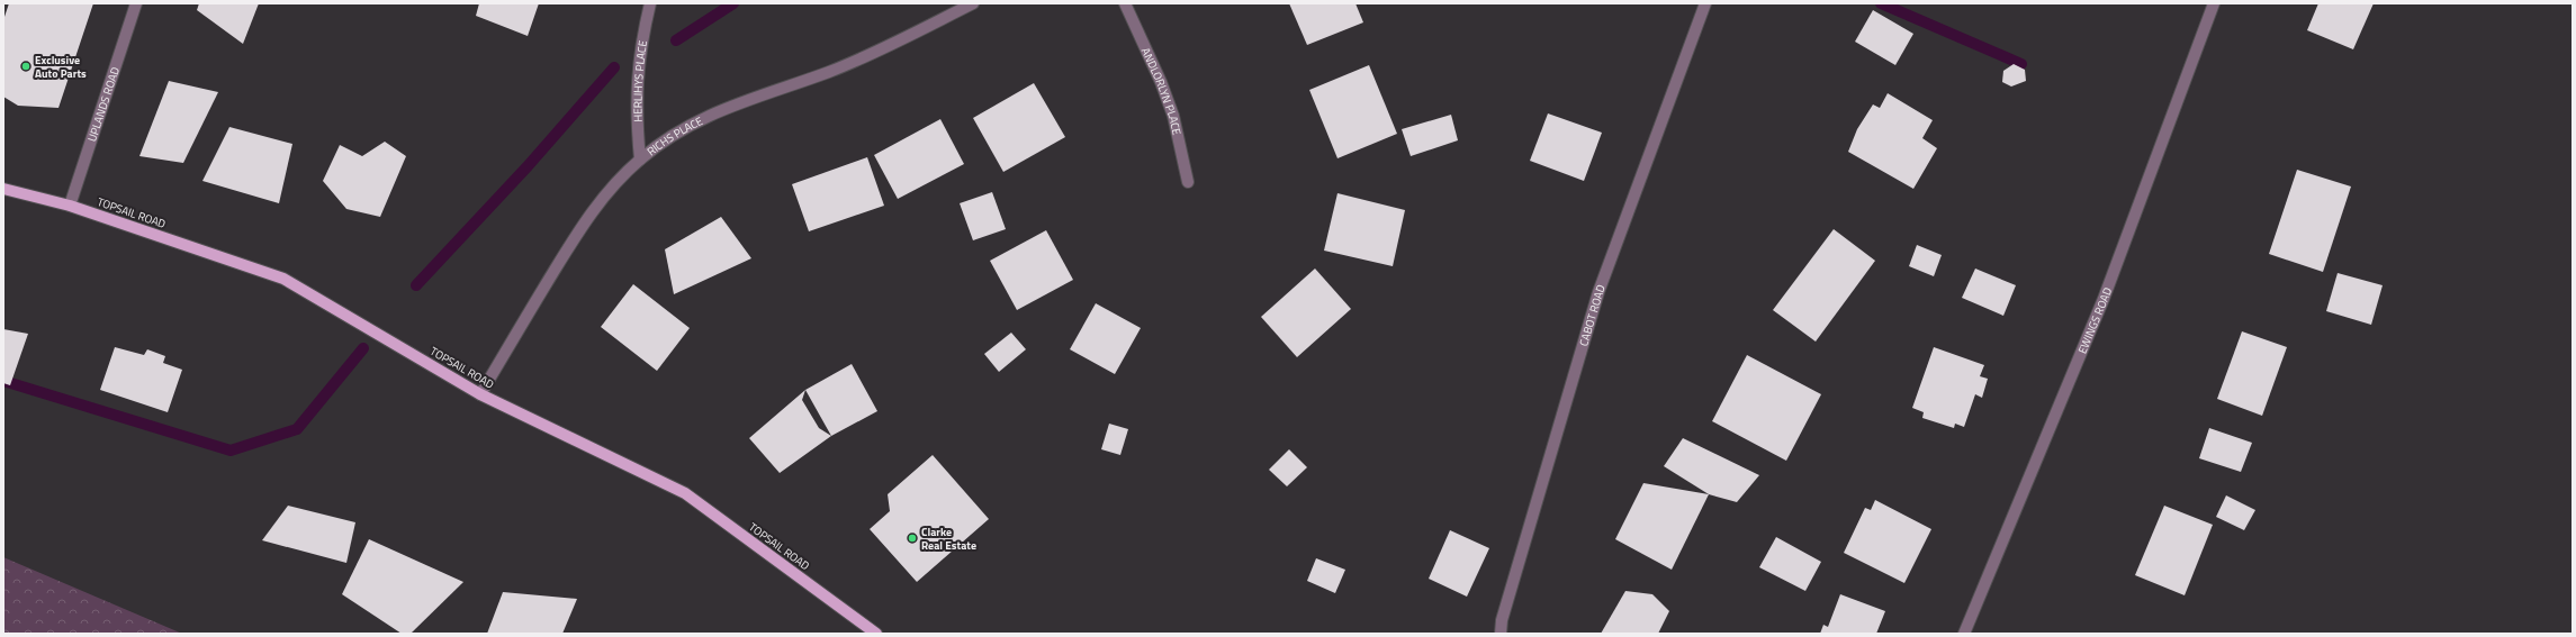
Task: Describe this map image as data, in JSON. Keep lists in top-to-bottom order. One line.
{"streets":{"main road":["TOPSAIL ROAD"],"street":["HERLIHYS PLACE","ANDLORLYN PLACE","UPLANDS ROAD","RICHS PLACE","CABOT ROAD","EWINGS ROAD"]},"crossings":[["HERLIHYS PLACE","RICHS PLACE"],["UPLANDS ROAD","TOPSAIL ROAD"],["RICHS PLACE","TOPSAIL ROAD"]],"places":["Exclusive Auto Parts","Clarke Real Estate"]}
